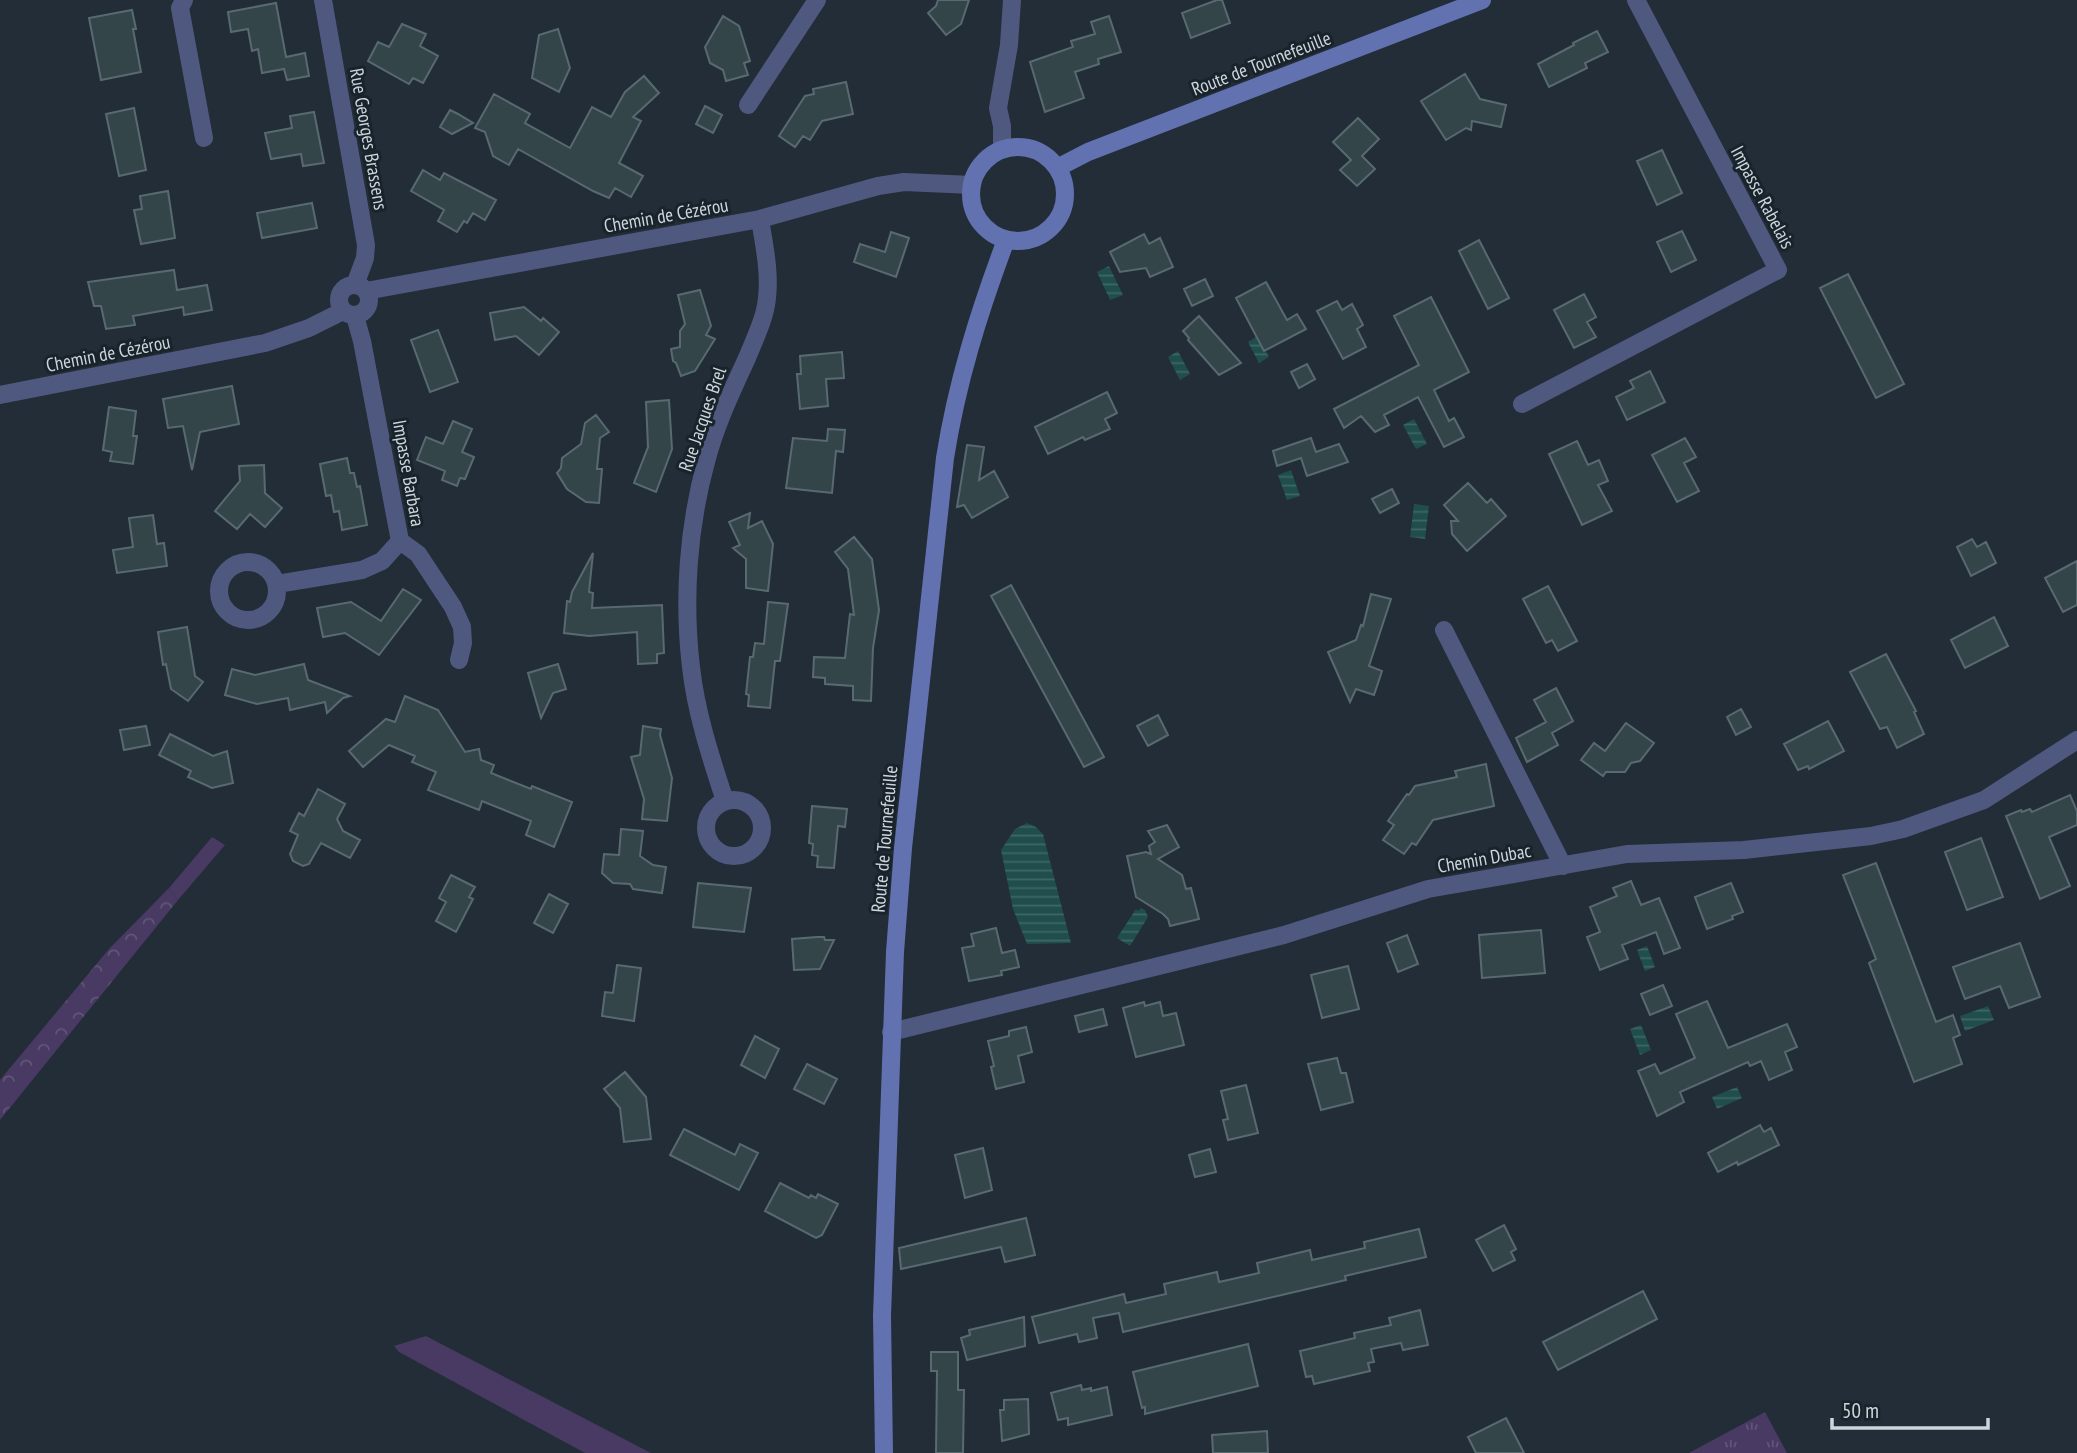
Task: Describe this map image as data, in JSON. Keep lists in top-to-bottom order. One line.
{"streets":{"street":["Route de Tournefeuille","Rue Georges Brassens","Impasse Rabelais","Chemin de Cézérou","Rue Jacques Brel","Impasse Barbara","Chemin Dubac"]},"crossings":[["Route de Tournefeuille","Chemin de Cézérou"],["Route de Tournefeuille","Chemin Dubac"],["Rue Georges Brassens","Chemin de Cézérou"],["Rue Georges Brassens","Impasse Barbara"],["Chemin de Cézérou","Rue Jacques Brel"],["Chemin de Cézérou","Impasse Barbara"]],"scale_bar":"50 m"}
